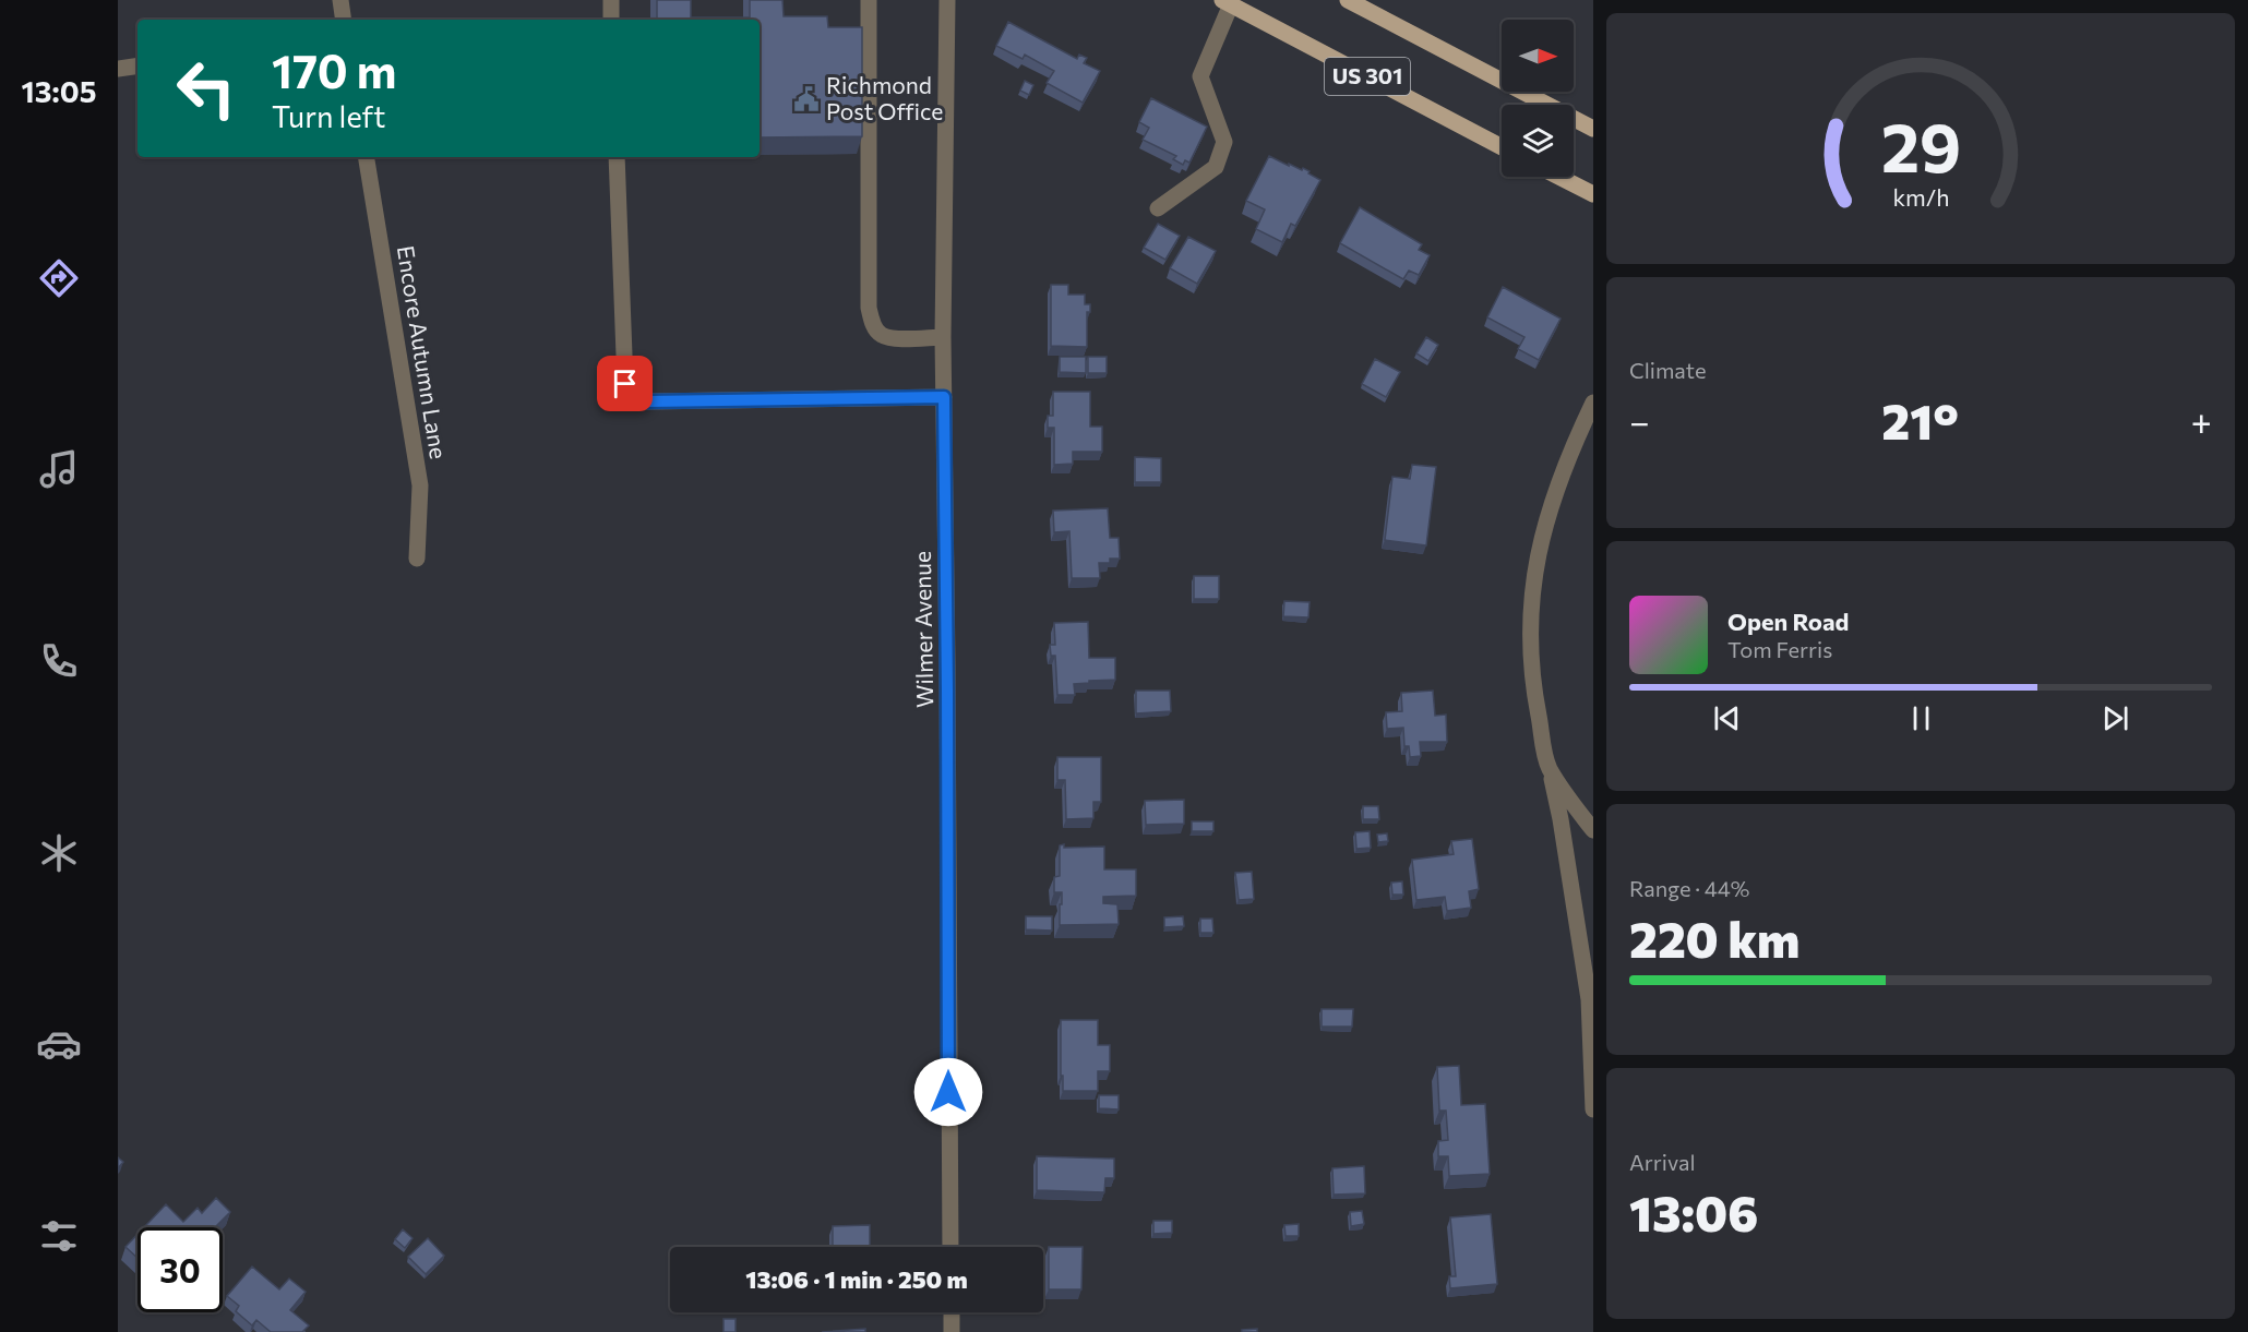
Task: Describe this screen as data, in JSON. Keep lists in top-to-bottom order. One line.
{"streets":{"main road":["US 301"],"street":["Encore Autumn Lane","Wilmer Avenue"]},"places":{"public building":["Richmond Post Office"]},"north":"right","page":{"tabs":"13:05","turn":["170 m","Turn left"],"tile":["Climate",["Range · 44%","220 km"],["Arrival","13:06"]],"heat":["−","21°","+"],"song":["Open Road","Tom Ferris"],"limit":"30","trip":"13:06 · 1 min · 250 m","gauge":["29","km/h"]}}
